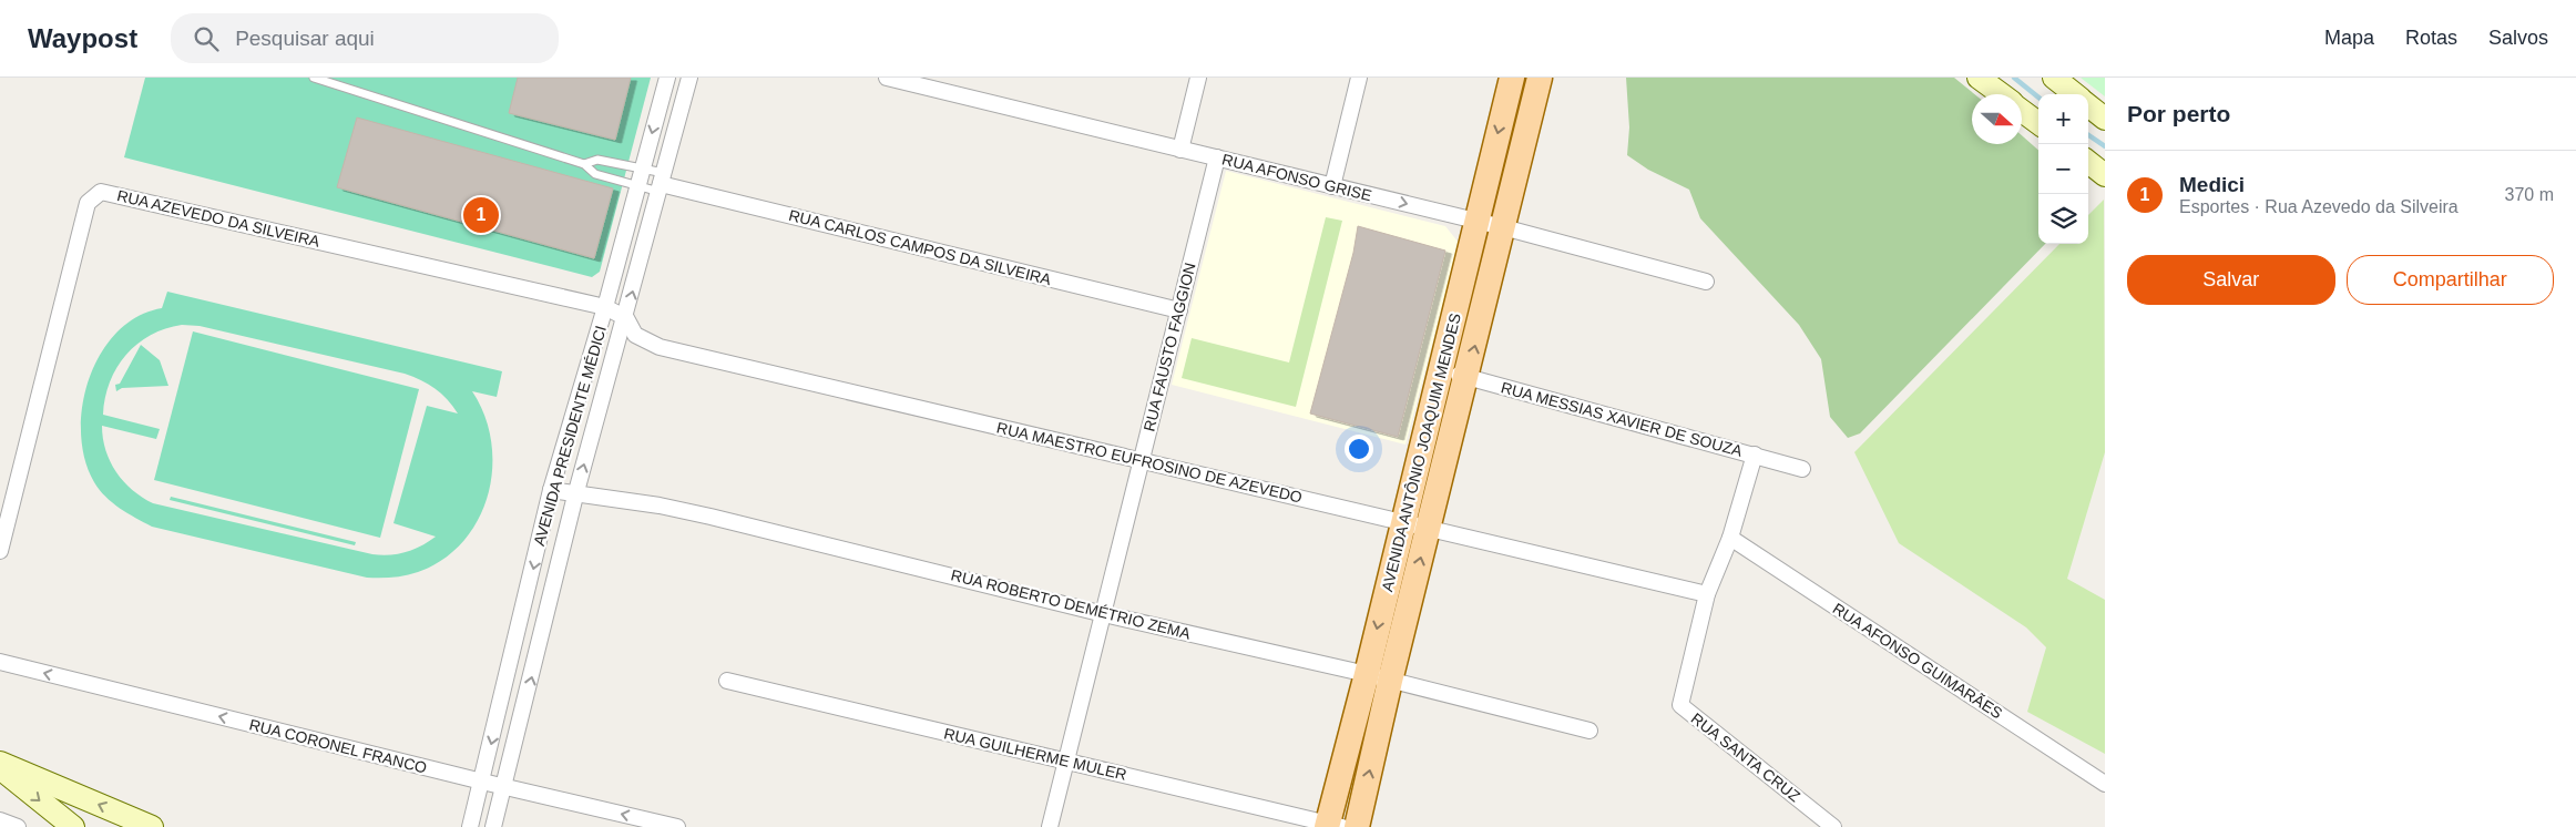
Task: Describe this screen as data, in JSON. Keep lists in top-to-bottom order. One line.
{"streets":{"main road":["AVENIDA ANTÔNIO JOAQUIM MENDES"],"street":["RUA AFONSO GRISE","RUA AZEVEDO DA SILVEIRA","RUA CARLOS CAMPOS DA SILVEIRA","RUA FAUSTO FAGGION","RUA MESSIAS XAVIER DE SOUZA","AVENIDA PRESIDENTE MÉDICI","RUA MAESTRO EUFROSINO DE AZEVEDO","RUA ROBERTO DEMÉTRIO ZEMA","RUA AFONSO GUIMARÃES","RUA CORONEL FRANCO","RUA GUILHERME MULER","RUA SANTA CRUZ"]},"crossings":[["RUA AFONSO GRISE","RUA FAUSTO FAGGION"],["RUA AFONSO GRISE","AVENIDA ANTÔNIO JOAQUIM MENDES"],["RUA AZEVEDO DA SILVEIRA","AVENIDA PRESIDENTE MÉDICI"],["RUA AZEVEDO DA SILVEIRA","RUA MAESTRO EUFROSINO DE AZEVEDO"],["RUA CARLOS CAMPOS DA SILVEIRA","RUA FAUSTO FAGGION"],["RUA CARLOS CAMPOS DA SILVEIRA","AVENIDA PRESIDENTE MÉDICI"],["RUA FAUSTO FAGGION","RUA MAESTRO EUFROSINO DE AZEVEDO"],["RUA FAUSTO FAGGION","RUA ROBERTO DEMÉTRIO ZEMA"],["RUA FAUSTO FAGGION","RUA GUILHERME MULER"],["RUA MESSIAS XAVIER DE SOUZA","AVENIDA ANTÔNIO JOAQUIM MENDES"],["RUA MESSIAS XAVIER DE SOUZA","RUA SANTA CRUZ"],["AVENIDA PRESIDENTE MÉDICI","RUA MAESTRO EUFROSINO DE AZEVEDO"],["AVENIDA PRESIDENTE MÉDICI","RUA ROBERTO DEMÉTRIO ZEMA"],["AVENIDA PRESIDENTE MÉDICI","RUA CORONEL FRANCO"],["AVENIDA ANTÔNIO JOAQUIM MENDES","RUA MAESTRO EUFROSINO DE AZEVEDO"],["AVENIDA ANTÔNIO JOAQUIM MENDES","RUA ROBERTO DEMÉTRIO ZEMA"],["AVENIDA ANTÔNIO JOAQUIM MENDES","RUA GUILHERME MULER"],["RUA MAESTRO EUFROSINO DE AZEVEDO","RUA SANTA CRUZ"],["RUA AFONSO GUIMARÃES","RUA SANTA CRUZ"]],"one_way":["RUA CORONEL FRANCO"],"north":"right","page":{"header":"Waypost","search":"Pesquisar aqui","nav":["Mapa","Rotas","Salvos"],"heading":"Por perto","map_buttons":["+","−"],"list":[{"mark":"1","name":"Medici","note":"Esportes · Rua Azevedo da Silveira","value":"370 m"}],"pins":"1","buttons":["Salvar","Compartilhar"]}}
